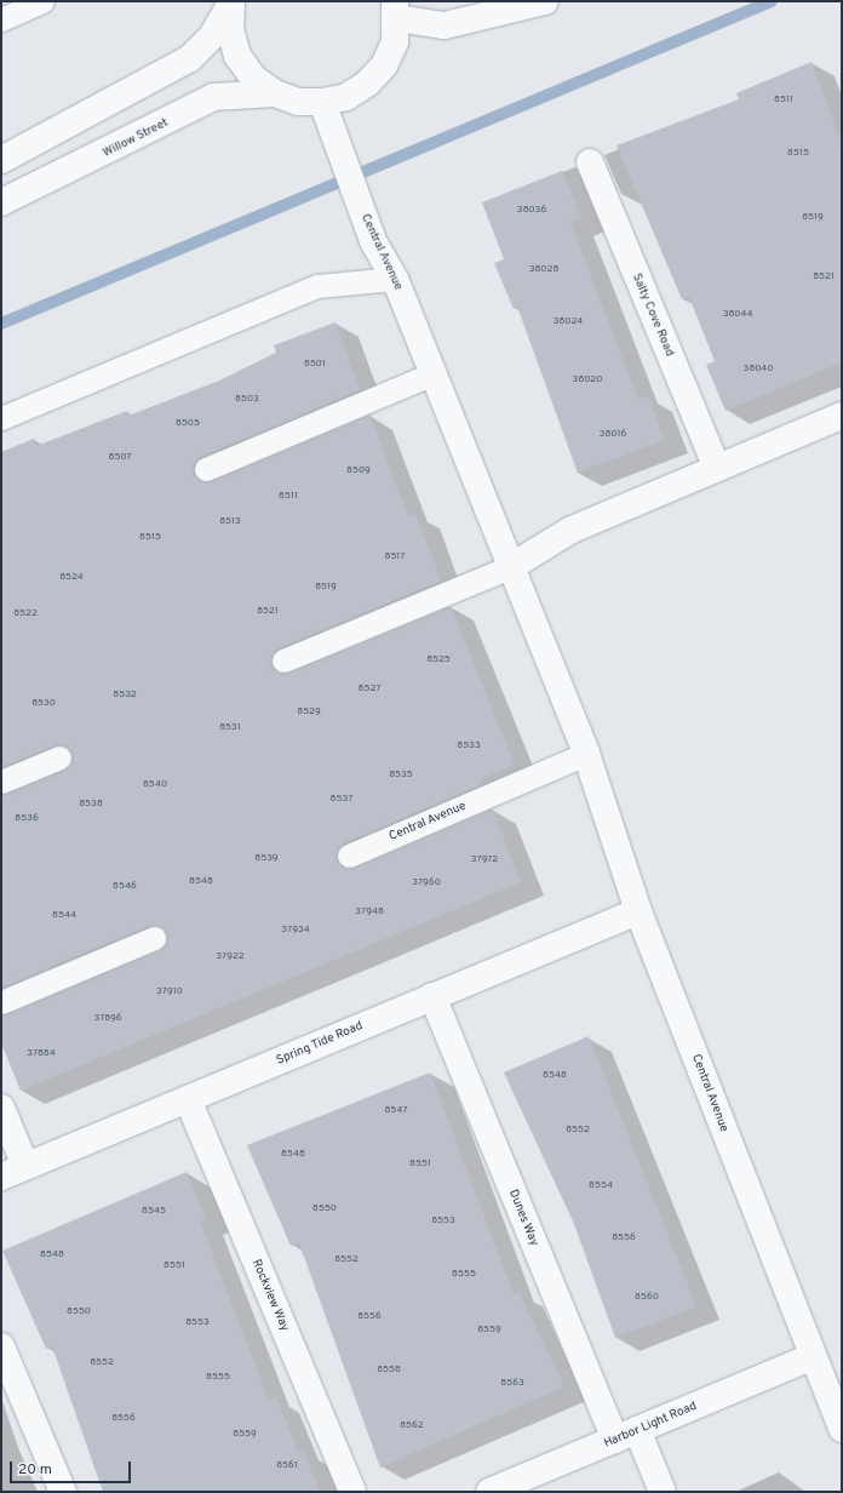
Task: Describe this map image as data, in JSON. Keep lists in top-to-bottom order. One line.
{"streets":{"street":["Willow Street","Central Avenue","Salty Cove Road","Spring Tide Road","Dunes Way","Rockview Way","Harbor Light Road"]},"crossings":[["Central Avenue","Spring Tide Road"],["Central Avenue","Harbor Light Road"],["Spring Tide Road","Dunes Way"],["Spring Tide Road","Rockview Way"],["Dunes Way","Harbor Light Road"]],"house_numbers":["8511","8515","38036","8519","38028","8521","38044","38024","8501","38040","38020","8503","8505","38016","8507","8509","8511","8513","8515","8517","8524","8519","8521","8522","8525","8527","8532","8530","8529","8531","8533","8535","8540","8537","8538","8536","8539","37972","8548","37960","8546","37948","8544","37934","37922","37910","37896","37884","8548","8547","8552","8548","8551","8554","8550","8545","8553","8556","8548","8552","8551","8555","8560","8550","8556","8553","8559","8552","8558","8555","8563","8556","8562","8559","8561"],"scale_bar":"20 m"}
